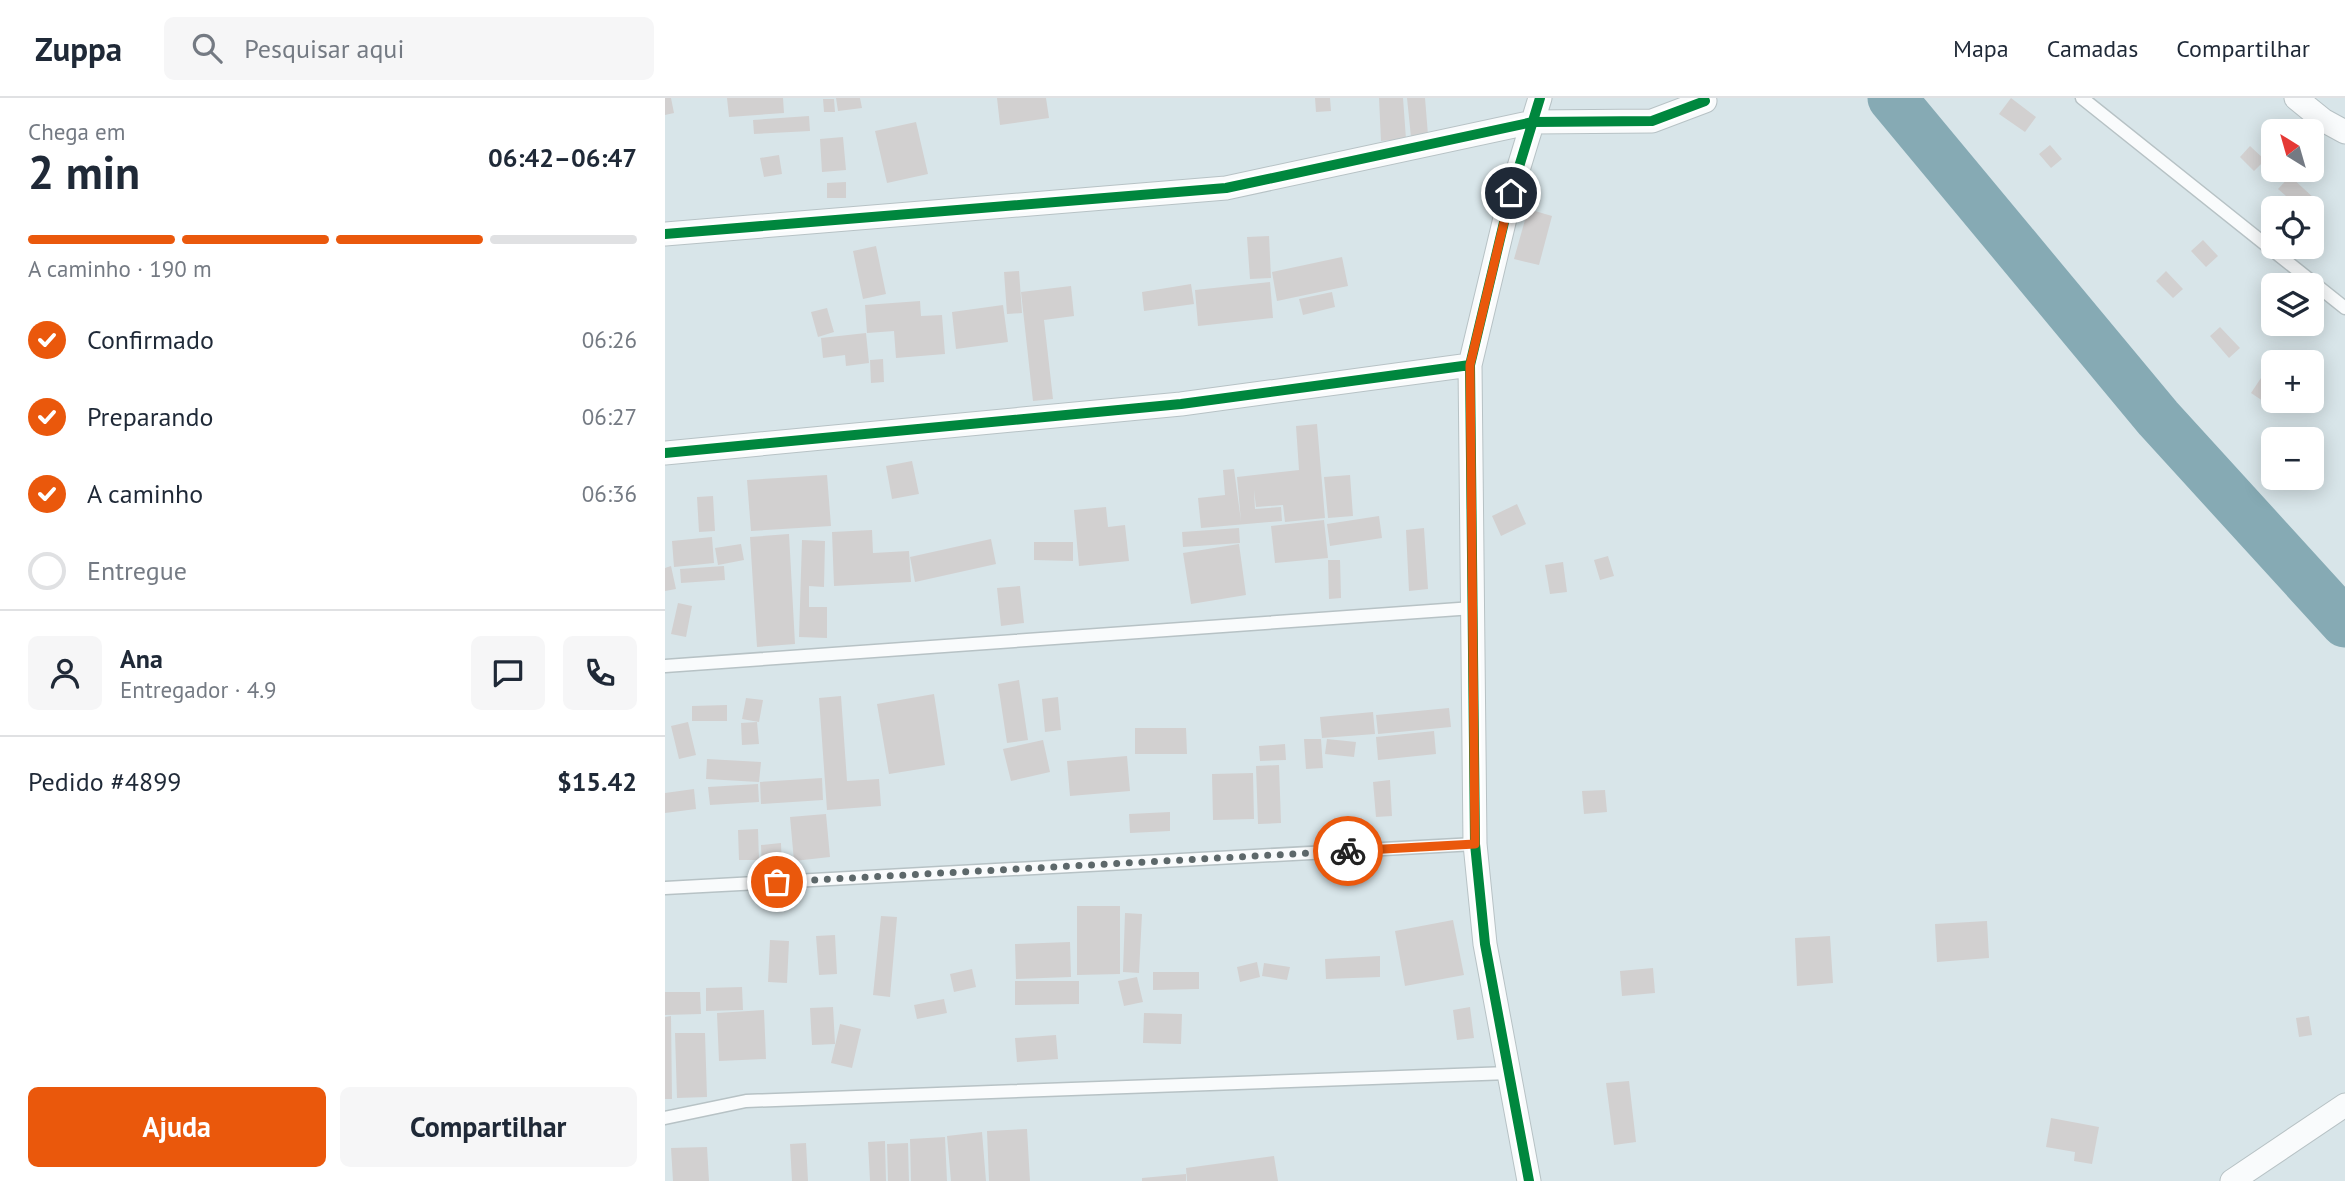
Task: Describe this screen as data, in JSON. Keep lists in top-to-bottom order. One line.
{"north":"top left","page":{"header":"Zuppa","search":"Pesquisar aqui","nav":["Mapa","Camadas","Compartilhar"],"heading":["2 min","Chega em","06:42–06:47"],"panel":["Ana","Entregador · 4.9","Pedido #4899","$15.42"],"map_buttons":["+","−"],"bar":"A caminho · 190 m","list":[["Confirmado","06:26"],["Preparando","06:27"],["A caminho","06:36"],"Entregue"],"buttons":["Ajuda","Compartilhar"]}}
